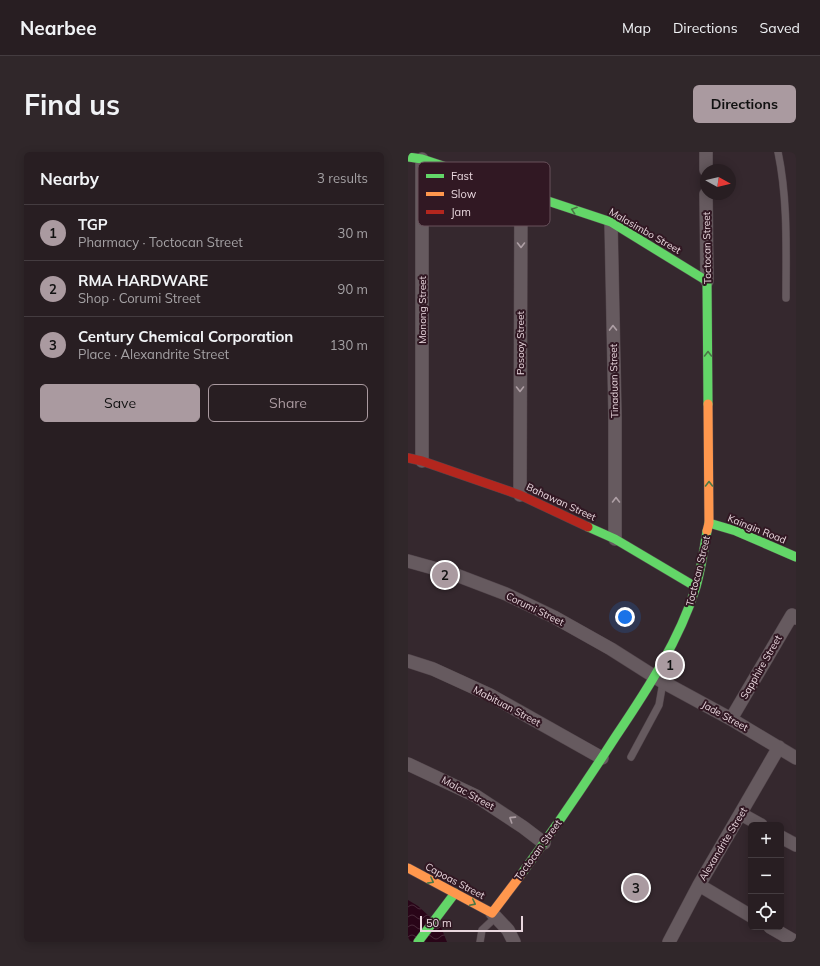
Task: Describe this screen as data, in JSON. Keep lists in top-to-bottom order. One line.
{"streets":{"street":["Malasimbo Street","Toctocan Street","Monong Street","Posooy Street","Tinaduan Street","Bahawan Street","Kaingin Road","Corumi Street","Sapphire Street","Mabituan Street","Jade Street","Malac Street","Alexandrite Street","Capoas Street"]},"crossings":[["Malasimbo Street","Toctocan Street"],["Malasimbo Street","Tinaduan Street"],["Toctocan Street","Bahawan Street"],["Toctocan Street","Kaingin Road"],["Toctocan Street","Corumi Street"],["Toctocan Street","Mabituan Street"],["Toctocan Street","Jade Street"],["Toctocan Street","Malac Street"],["Toctocan Street","Capoas Street"],["Monong Street","Bahawan Street"],["Posooy Street","Bahawan Street"],["Tinaduan Street","Bahawan Street"],["Corumi Street","Jade Street"],["Sapphire Street","Jade Street"],["Jade Street","Alexandrite Street"]],"one_way":["Posooy Street","Tinaduan Street","Malac Street","Capoas Street"],"legend":["Fast","Slow","Jam"],"scale_bar":"50 m","north":"right","page":{"header":"Nearbee","nav":["Map","Directions","Saved"],"buttons":["Directions",["Save","Share"]],"title":"Find us","heading":["Nearby","3 results"],"list":[{"mark":"1","name":"TGP","note":"Pharmacy · Toctocan Street","value":"30 m"},{"mark":"2","name":"RMA HARDWARE","note":"Shop · Corumi Street","value":"90 m"},{"mark":"3","name":"Century Chemical Corporation","note":"Place · Alexandrite Street","value":"130 m"}],"pins":["2","1","3"],"map_buttons":["+","−"],"scale":"50 m"}}
